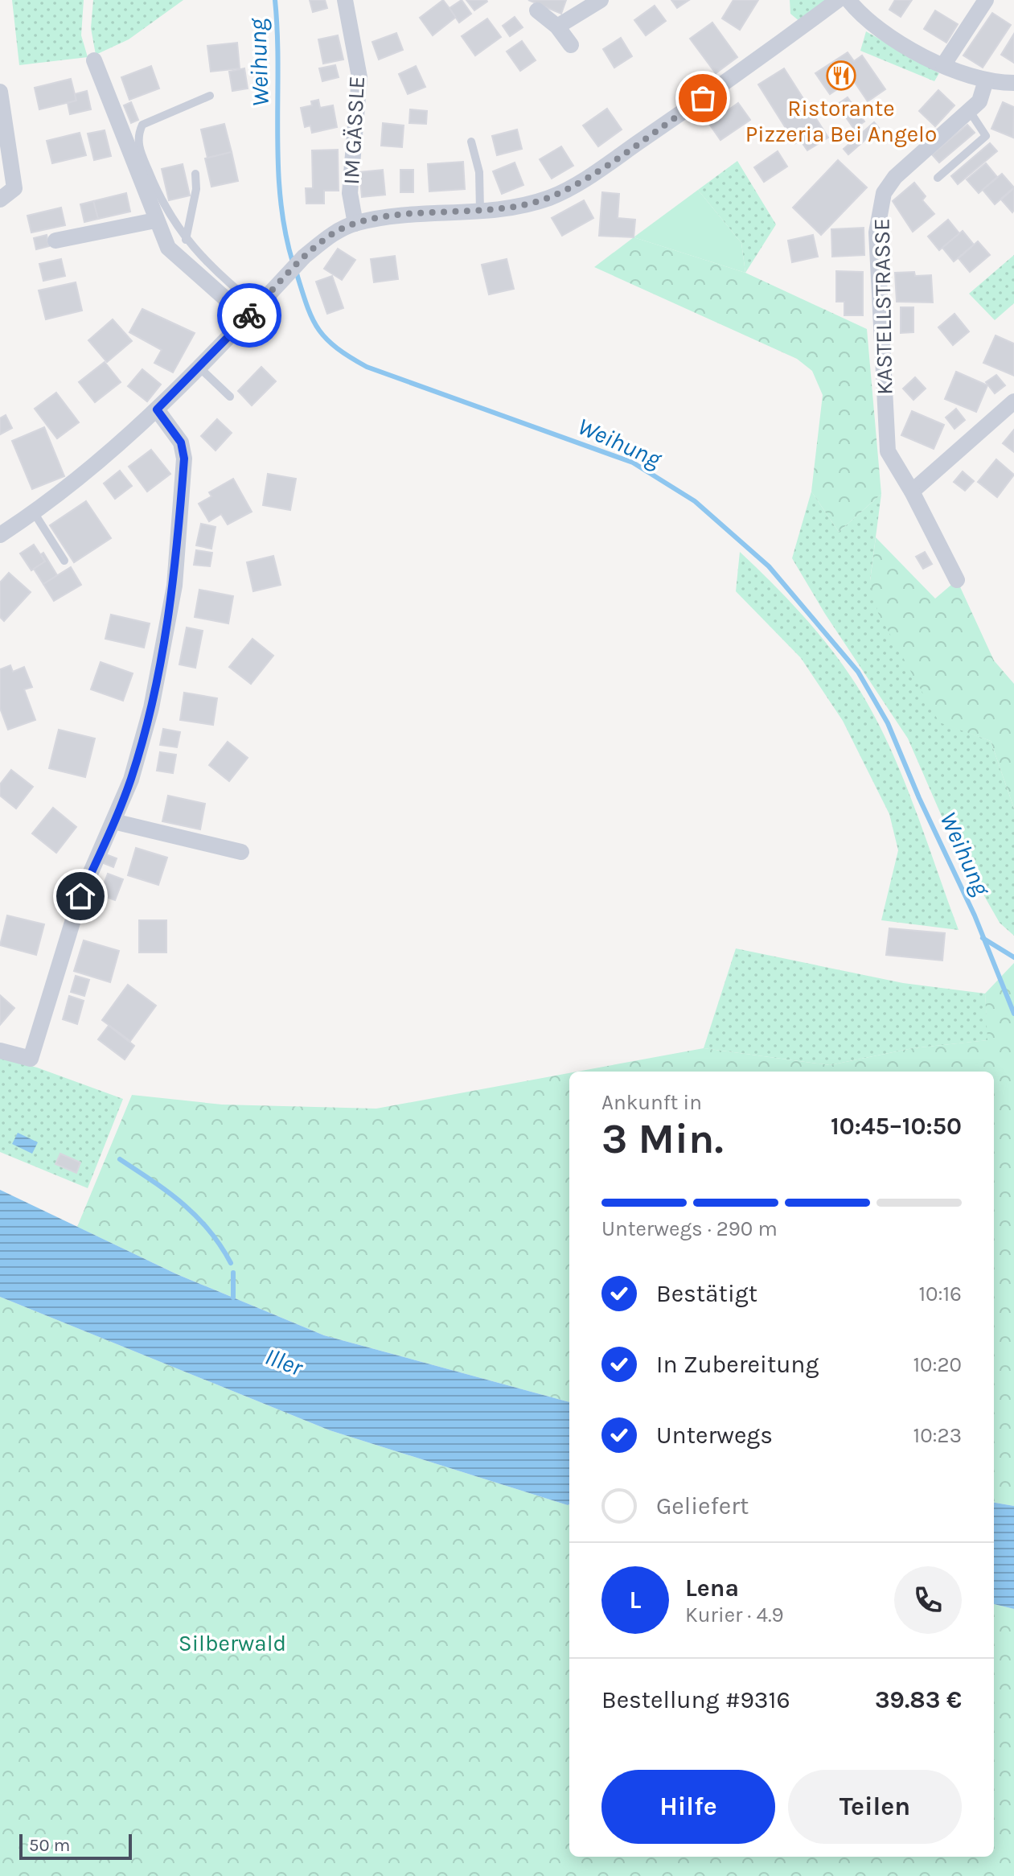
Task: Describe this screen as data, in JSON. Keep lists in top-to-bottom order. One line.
{"streets":{"street":["IM GÄSSLE","KASTELLSTRASSE"]},"water":["Weihung","Iller"],"parks":["Silberwald"],"places":{"restaurant":["Ristorante Pizzeria Bei Angelo"]},"scale_bar":"50 m","page":{"heading":["3 Min.","Ankunft in","10:45–10:50"],"panel":["Lena","Kurier · 4.9","Bestellung #9316","39.83 €"],"bar":"Unterwegs · 290 m","list":[["Bestätigt","10:16"],["In Zubereitung","10:20"],["Unterwegs","10:23"],"Geliefert"],"round":"L","buttons":["Hilfe","Teilen"],"scale":"50 m"}}
